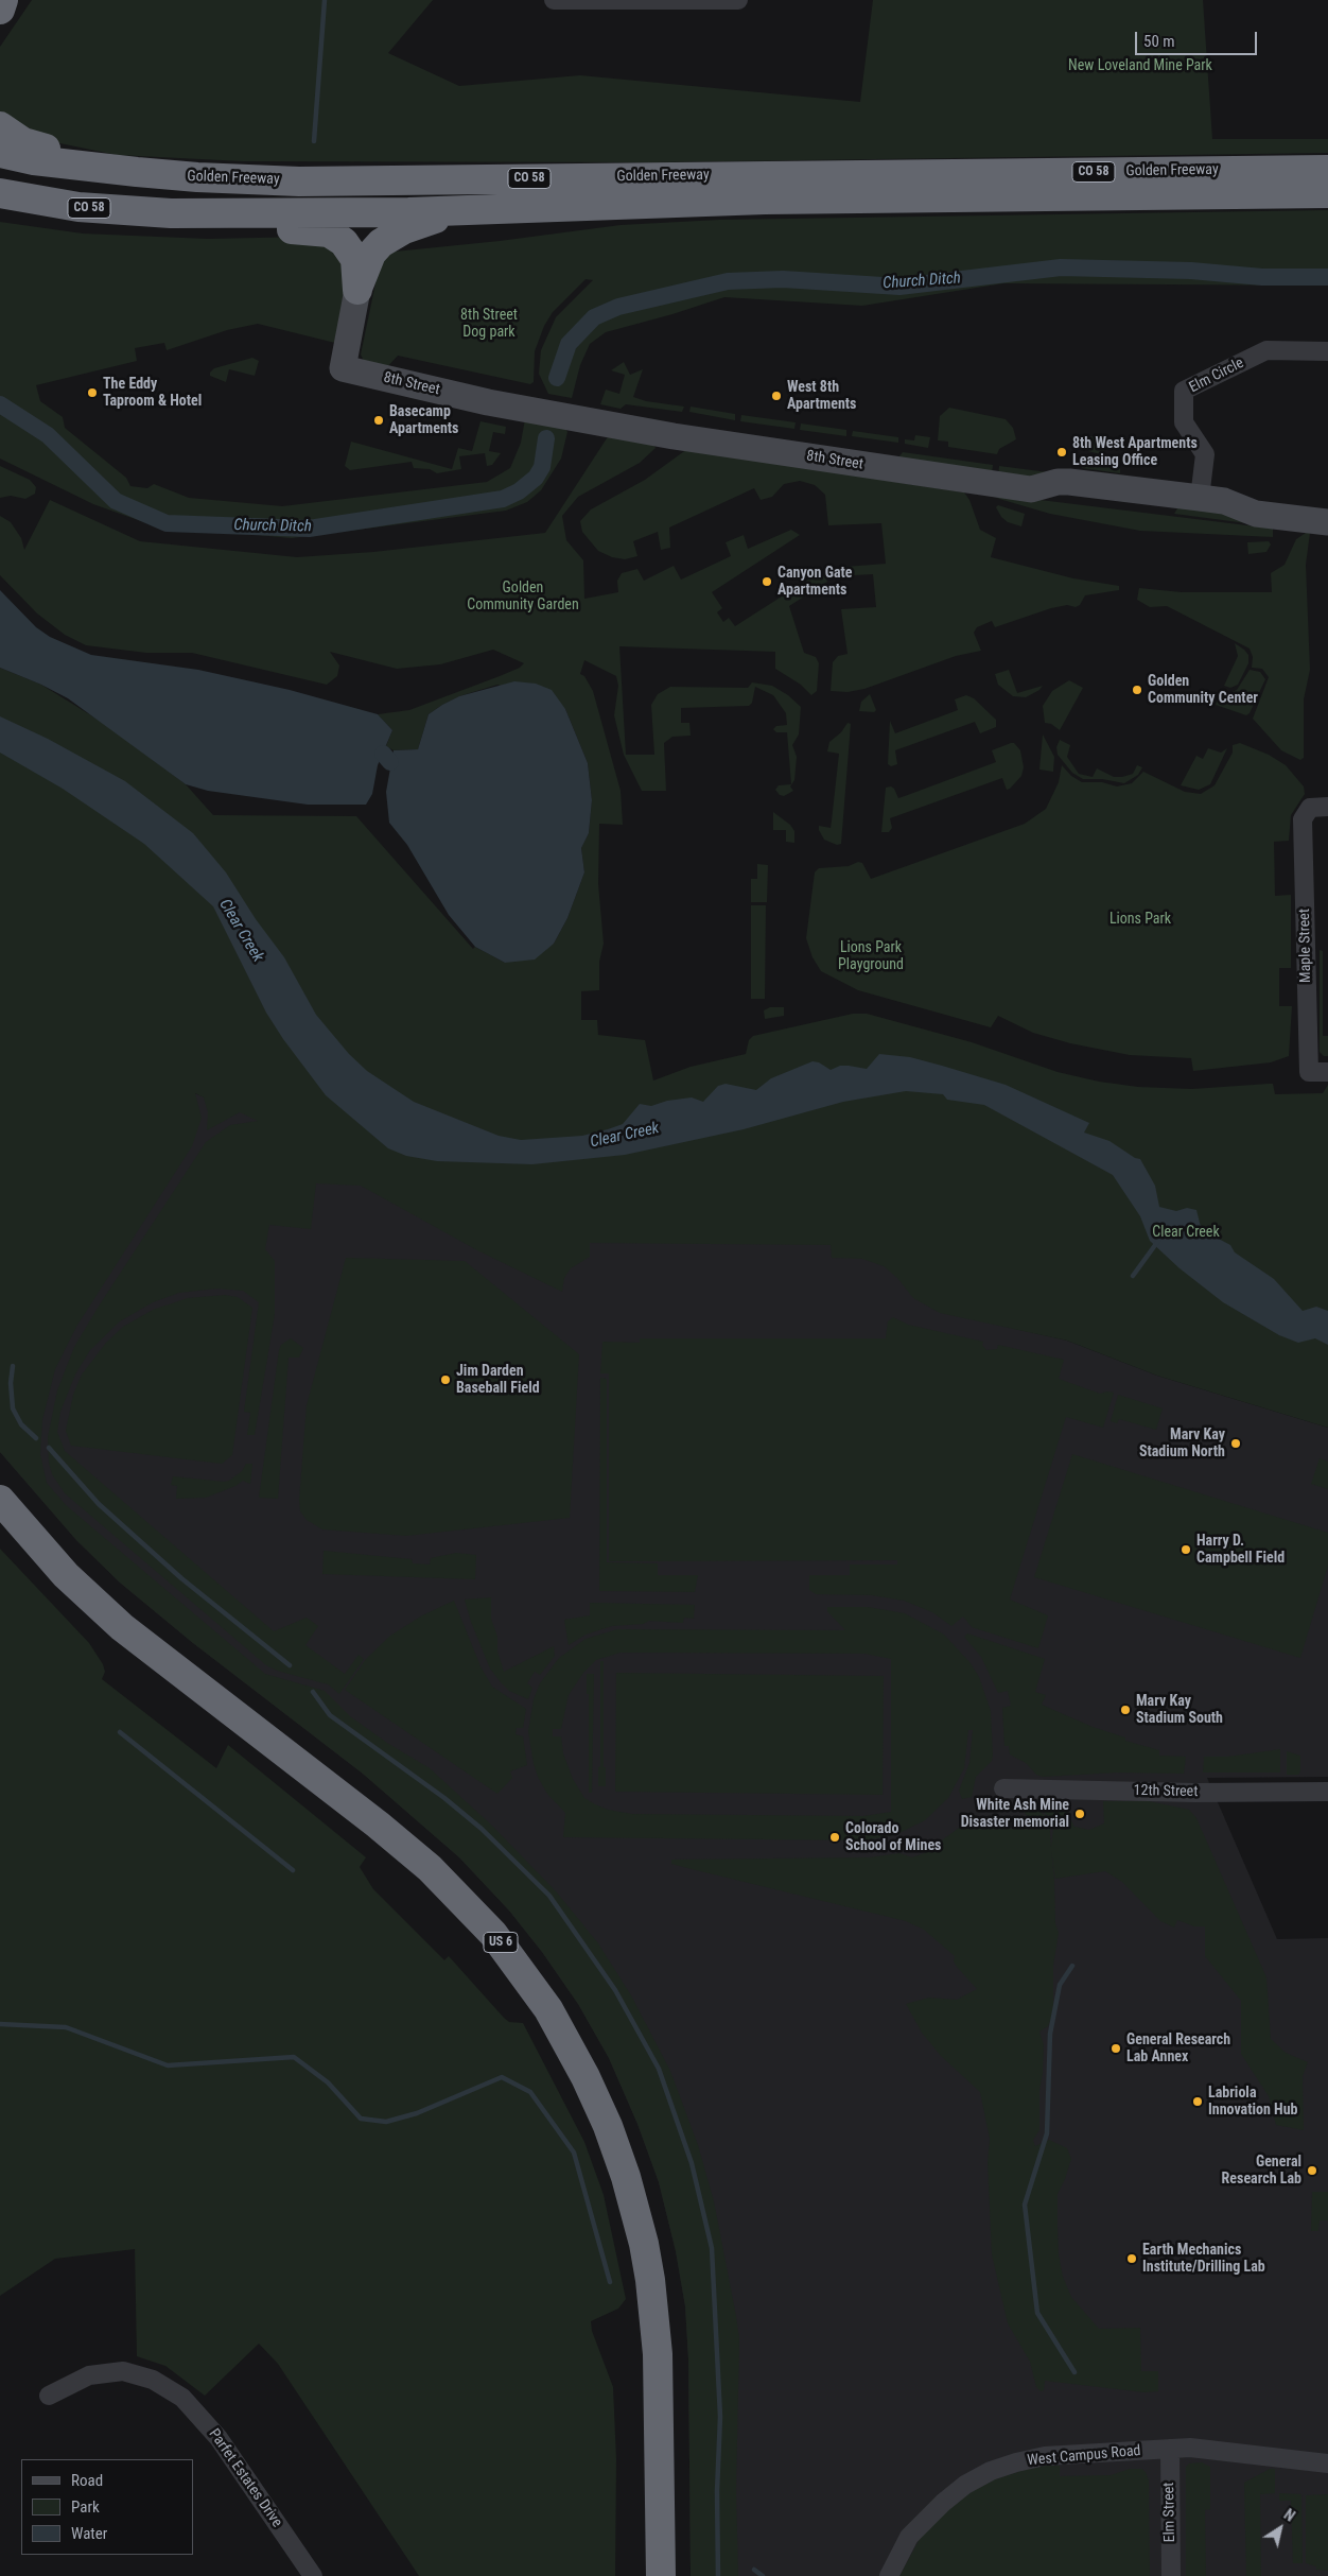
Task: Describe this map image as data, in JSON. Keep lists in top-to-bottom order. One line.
{"streets":{"highway":["Golden Freeway","CO 58","US 6"],"street":["Elm Circle","8th Street","Maple Street","12th Street","West Campus Road","Parfet Estates Drive","Elm Street"]},"crossings":[["Elm Circle","8th Street"],["West Campus Road","Elm Street"]],"water":["Church Ditch","Clear Creek"],"parks":["New Loveland Mine Park","8th Street Dog park","Golden Community Garden","Lions Park","Lions Park Playground","Clear Creek"],"places":["The Eddy Taproom & Hotel","West 8th Apartments","Basecamp Apartments","8th West Apartments Leasing Office","Canyon Gate Apartments","Golden Community Center","Jim Darden Baseball Field","Marv Kay Stadium North","Harry D. Campbell Field","Marv Kay Stadium South","White Ash Mine Disaster memorial","Colorado School of Mines","General Research Lab Annex","Labriola Innovation Hub","General Research Lab","Earth Mechanics Institute/Drilling Lab"],"legend":["Road","Park","Water"],"scale_bar":"50 m","north":"top right"}
